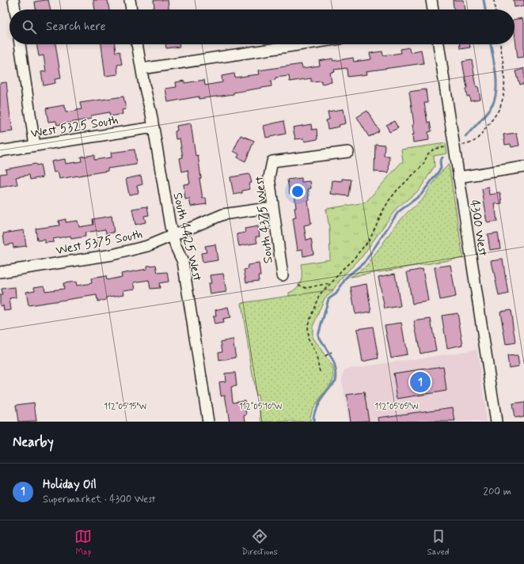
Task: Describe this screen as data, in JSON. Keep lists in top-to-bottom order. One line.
{"streets":{"street":["West 5325 South","South 4375 West","4300 West","South 4425 West","West 5375 South"]},"crossings":[["West 5325 South","South 4425 West"],["South 4375 West","West 5375 South"],["South 4425 West","West 5375 South"]],"page":{"search":"Search here","pins":"1","heading":"Nearby","list":[{"mark":"1","name":"Holiday Oil","note":"Supermarket · 4300 West","value":"200 m"}],"nav":["Map","Directions","Saved"]},"coordinates":["112°05'15\"W","112°05'10\"W","112°05'05\"W"]}
